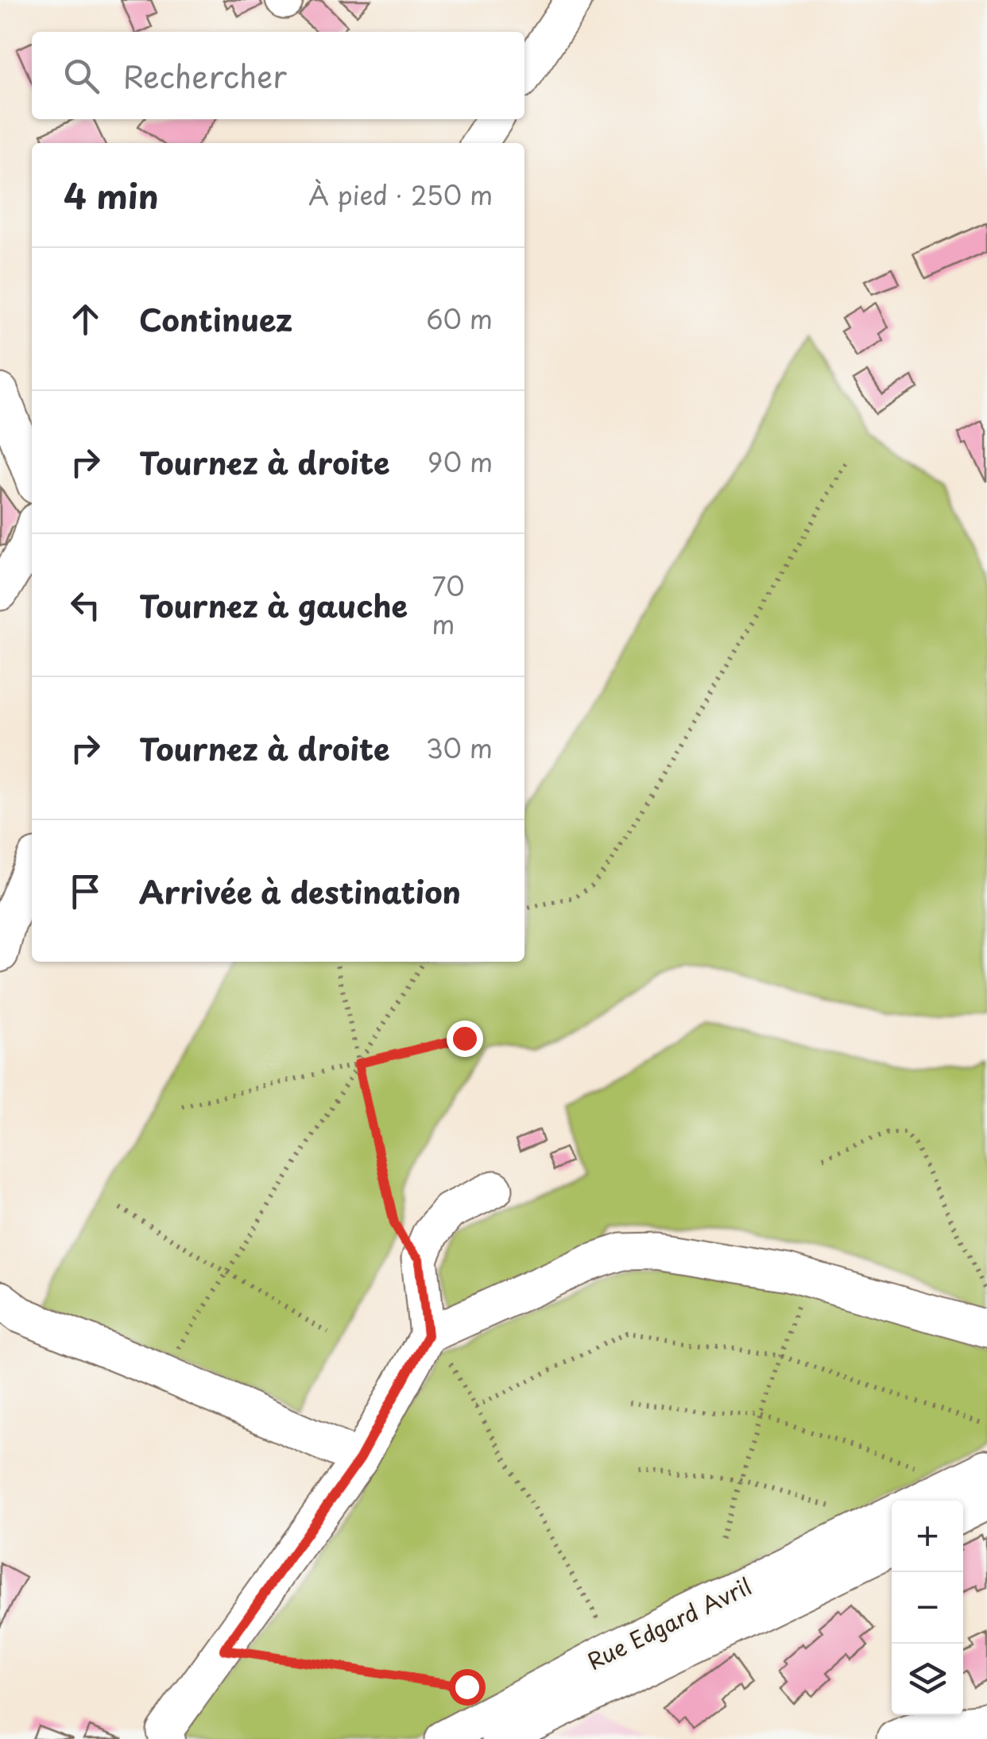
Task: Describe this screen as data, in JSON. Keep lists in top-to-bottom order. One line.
{"streets":{"street":["Rue Edgard Avril"]},"page":{"search":"Rechercher","heading":["4 min","À pied · 250 m"],"list":[["Continuez","60 m"],["Tournez à droite","90 m"],["Tournez à gauche","70 m"],["Tournez à droite","30 m"],"Arrivée à destination"],"map_buttons":["+","−"]}}
